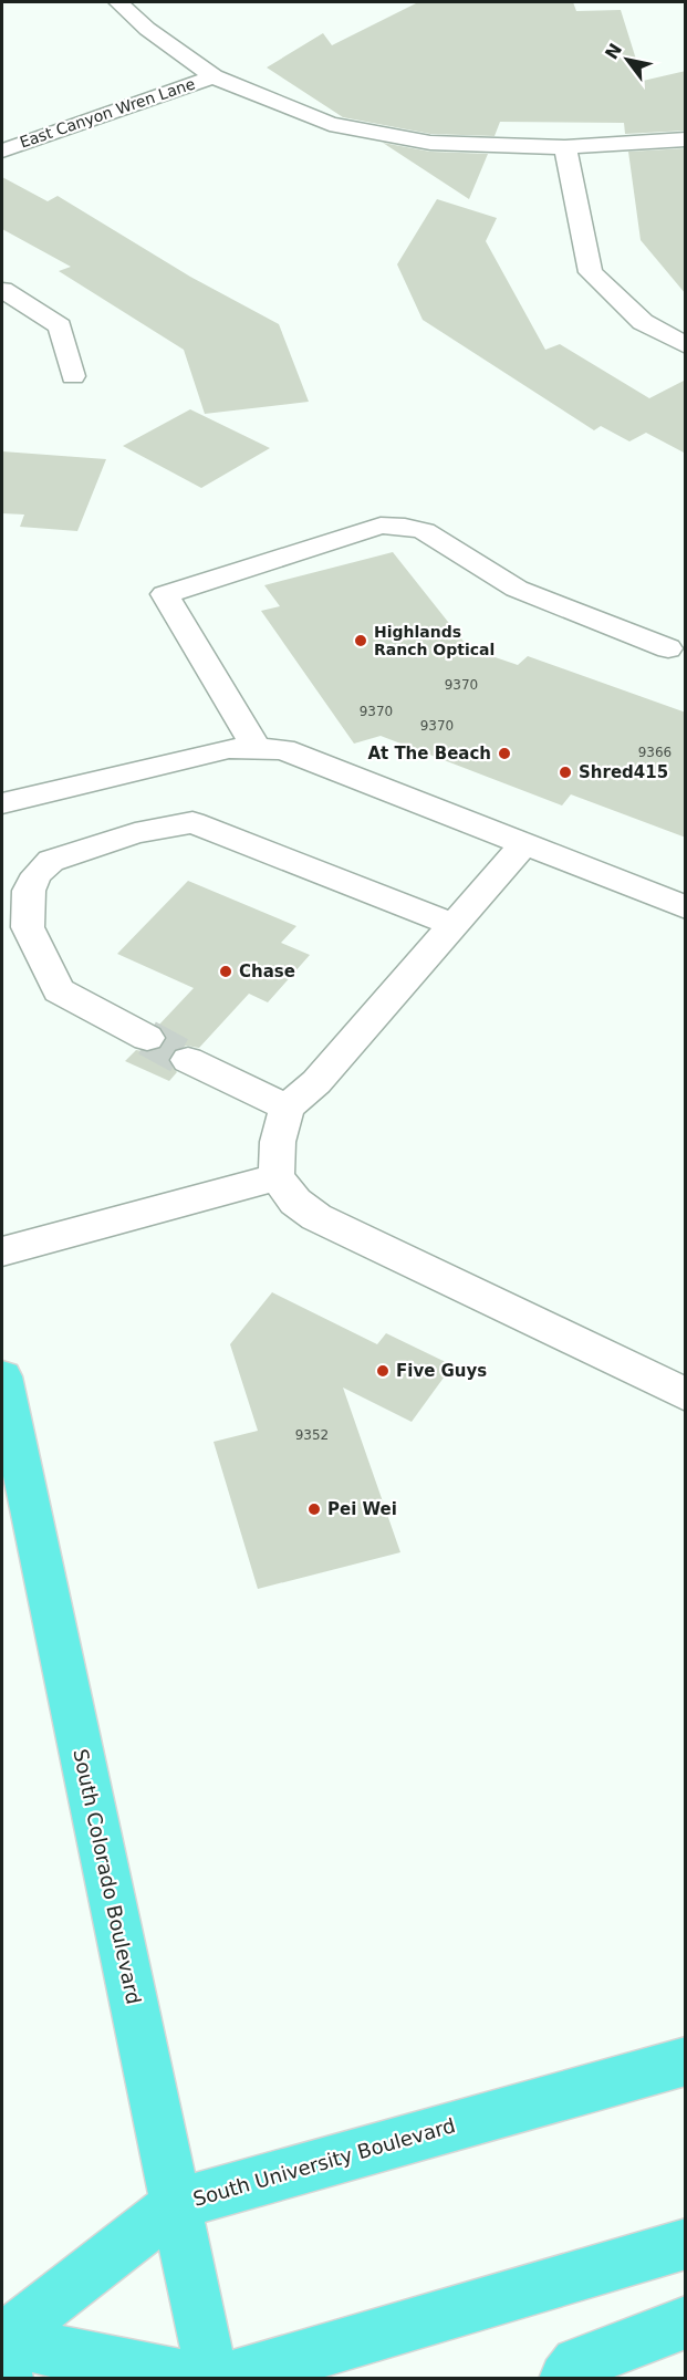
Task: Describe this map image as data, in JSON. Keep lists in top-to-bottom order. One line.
{"streets":{"main road":["South Colorado Boulevard","South University Boulevard"],"street":["East Canyon Wren Lane"]},"crossings":[["South Colorado Boulevard","South University Boulevard"]],"places":["Highlands Ranch Optical","At The Beach","Shred415","Chase","Five Guys","Pei Wei"],"house_numbers":["9370","9370","9370","9366","9352"],"north":"top left"}
